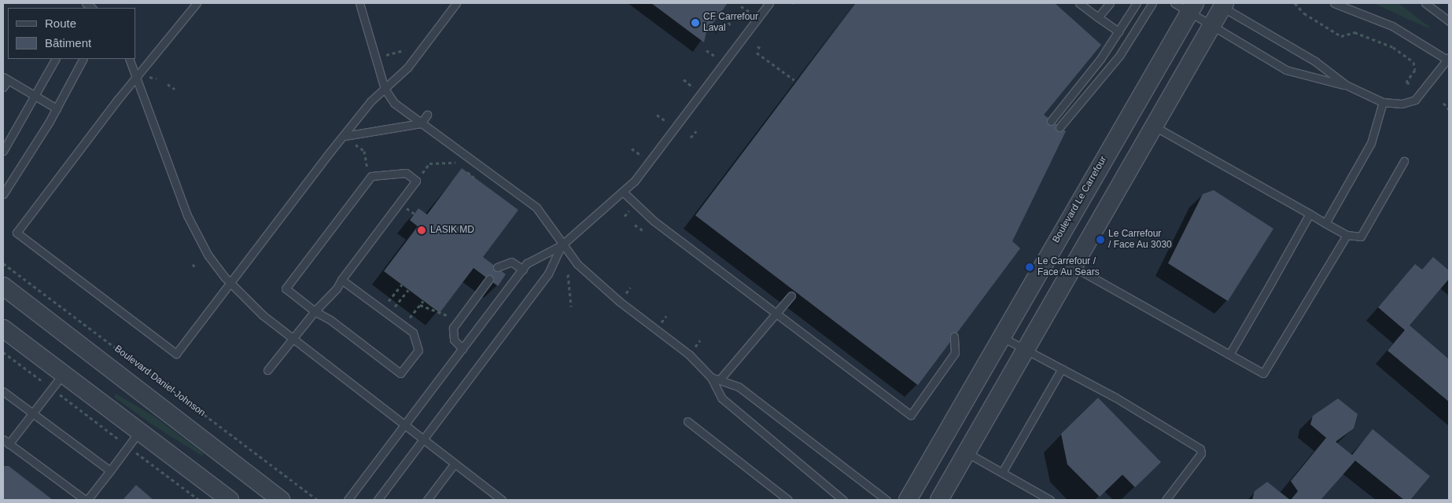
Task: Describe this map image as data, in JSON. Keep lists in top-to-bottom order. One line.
{"streets":{"street":["Boulevard Le Carrefour","Boulevard Daniel-Johnson"]},"places":["CF Carrefour Laval","LASIK MD","Le Carrefour / Face Au 3030","Le Carrefour / Face Au Sears"],"legend":["Route","Bâtiment"]}
